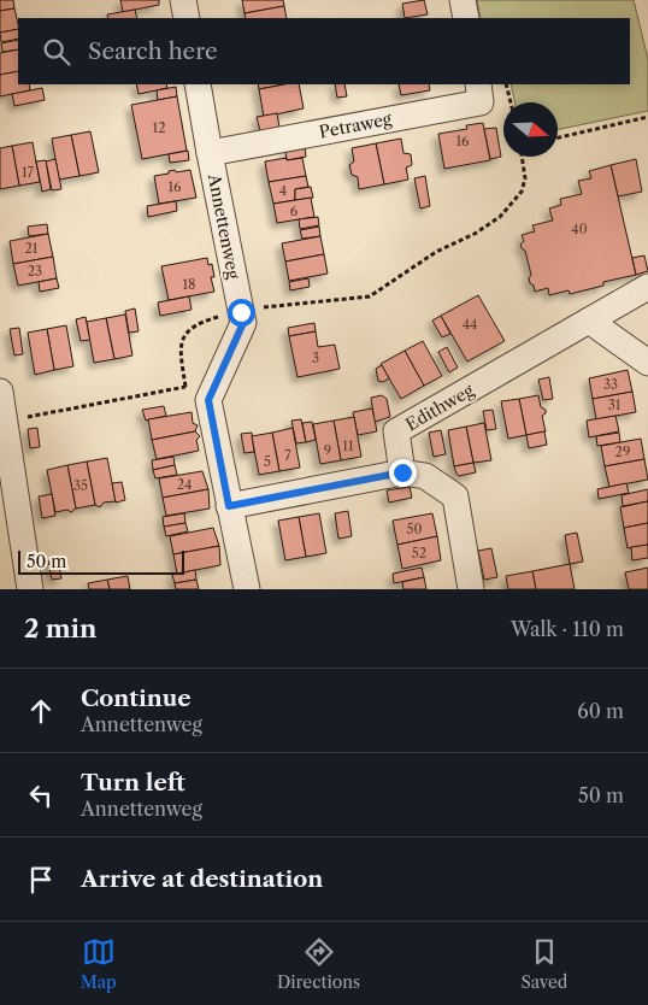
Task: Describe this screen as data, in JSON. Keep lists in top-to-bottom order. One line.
{"streets":{"street":["Petraweg","Annettenweg","Edithweg"]},"crossings":[["Petraweg","Annettenweg"]],"house_numbers":["12","16","17","16","4","6","40","21","23","18","44","3","33","31","11","9","29","7","5","24","35","50","52"],"scale_bar":"50 m","north":"right","page":{"search":"Search here","scale":"50 m","heading":["2 min","Walk · 110 m"],"list":[["Continue","Annettenweg","60 m"],["Turn left","Annettenweg","50 m"],"Arrive at destination"],"nav":["Map","Directions","Saved"]}}
